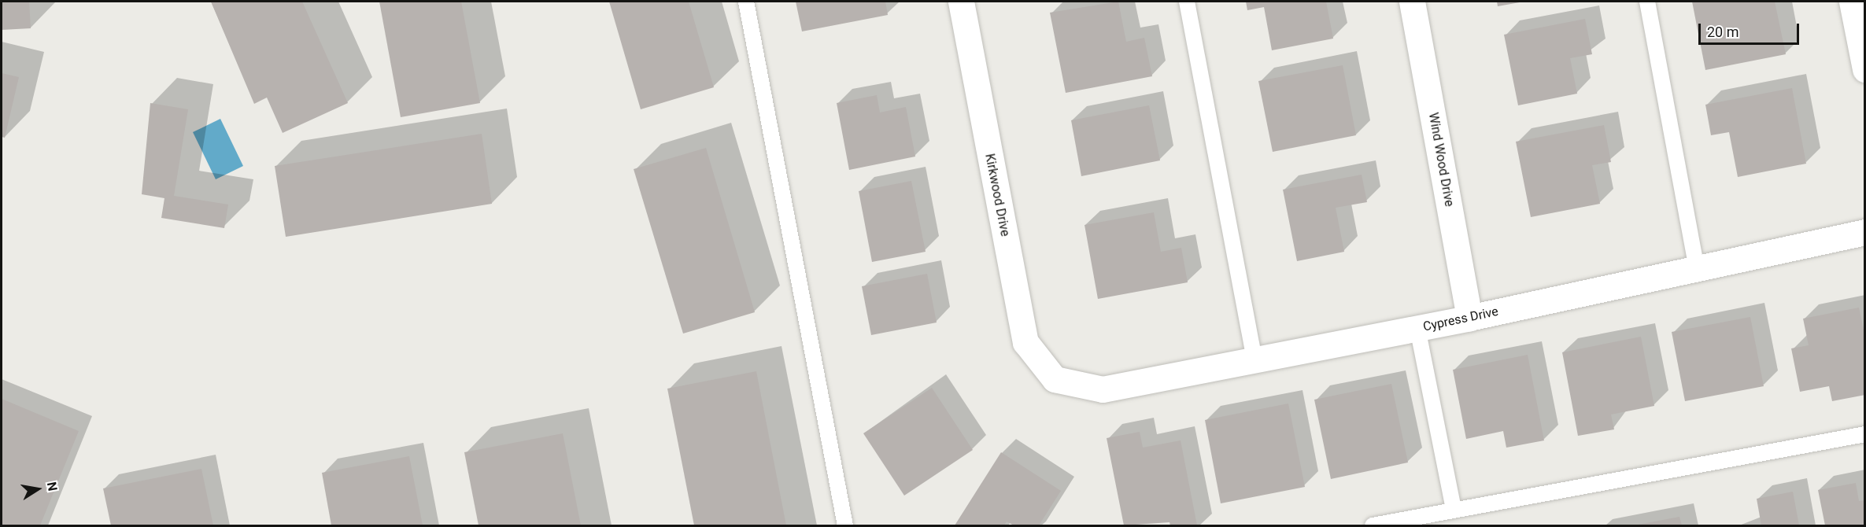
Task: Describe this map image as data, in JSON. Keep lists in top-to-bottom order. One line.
{"streets":{"street":["Wind Wood Drive","Kirkwood Drive","Cypress Drive"]},"crossings":[["Wind Wood Drive","Cypress Drive"],["Kirkwood Drive","Cypress Drive"]],"scale_bar":"20 m","north":"right"}
